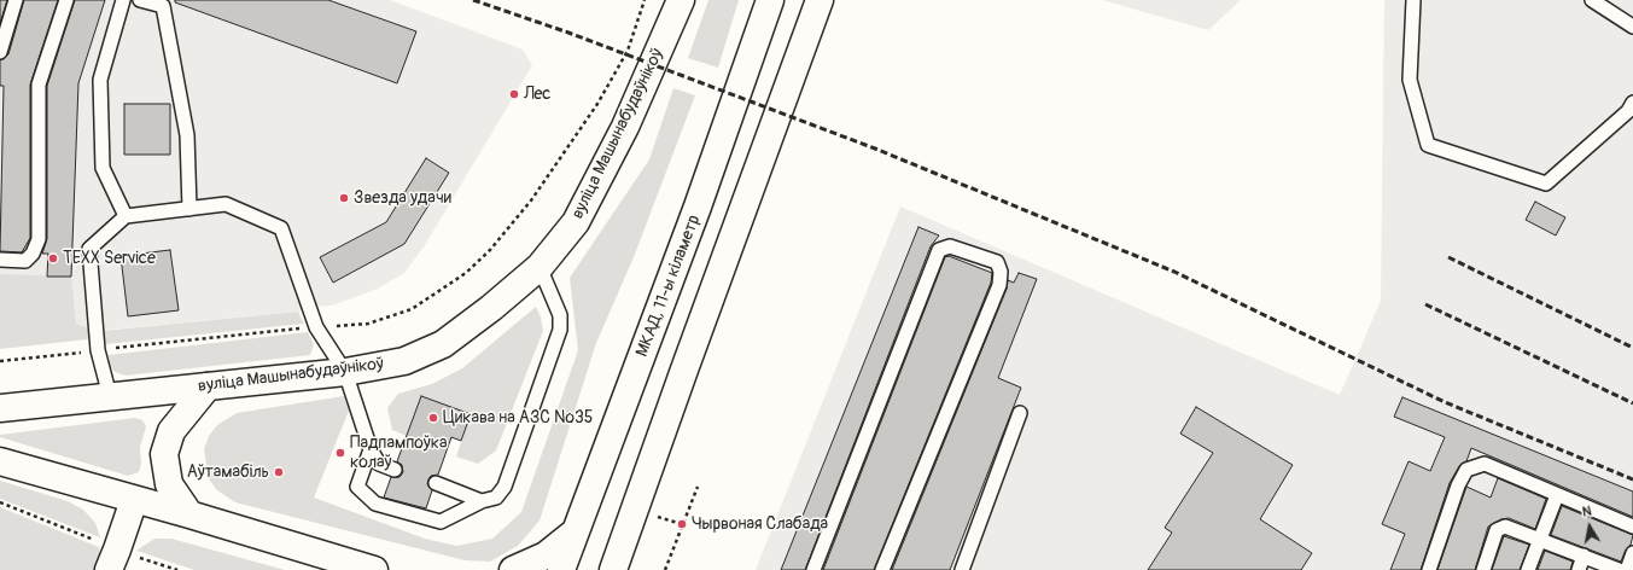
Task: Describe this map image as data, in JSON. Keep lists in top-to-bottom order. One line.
{"streets":{"main road":["вуліца Машынабудаўнікоў","МКАД, 11-ы кіламетр"]},"places":["Лес","Звезда удачи","TEXX Service","Цикава на АЗС №35","Падпампоўка колаў","Аўтамабіль","Чырвоная Слабада"],"north":"top"}
